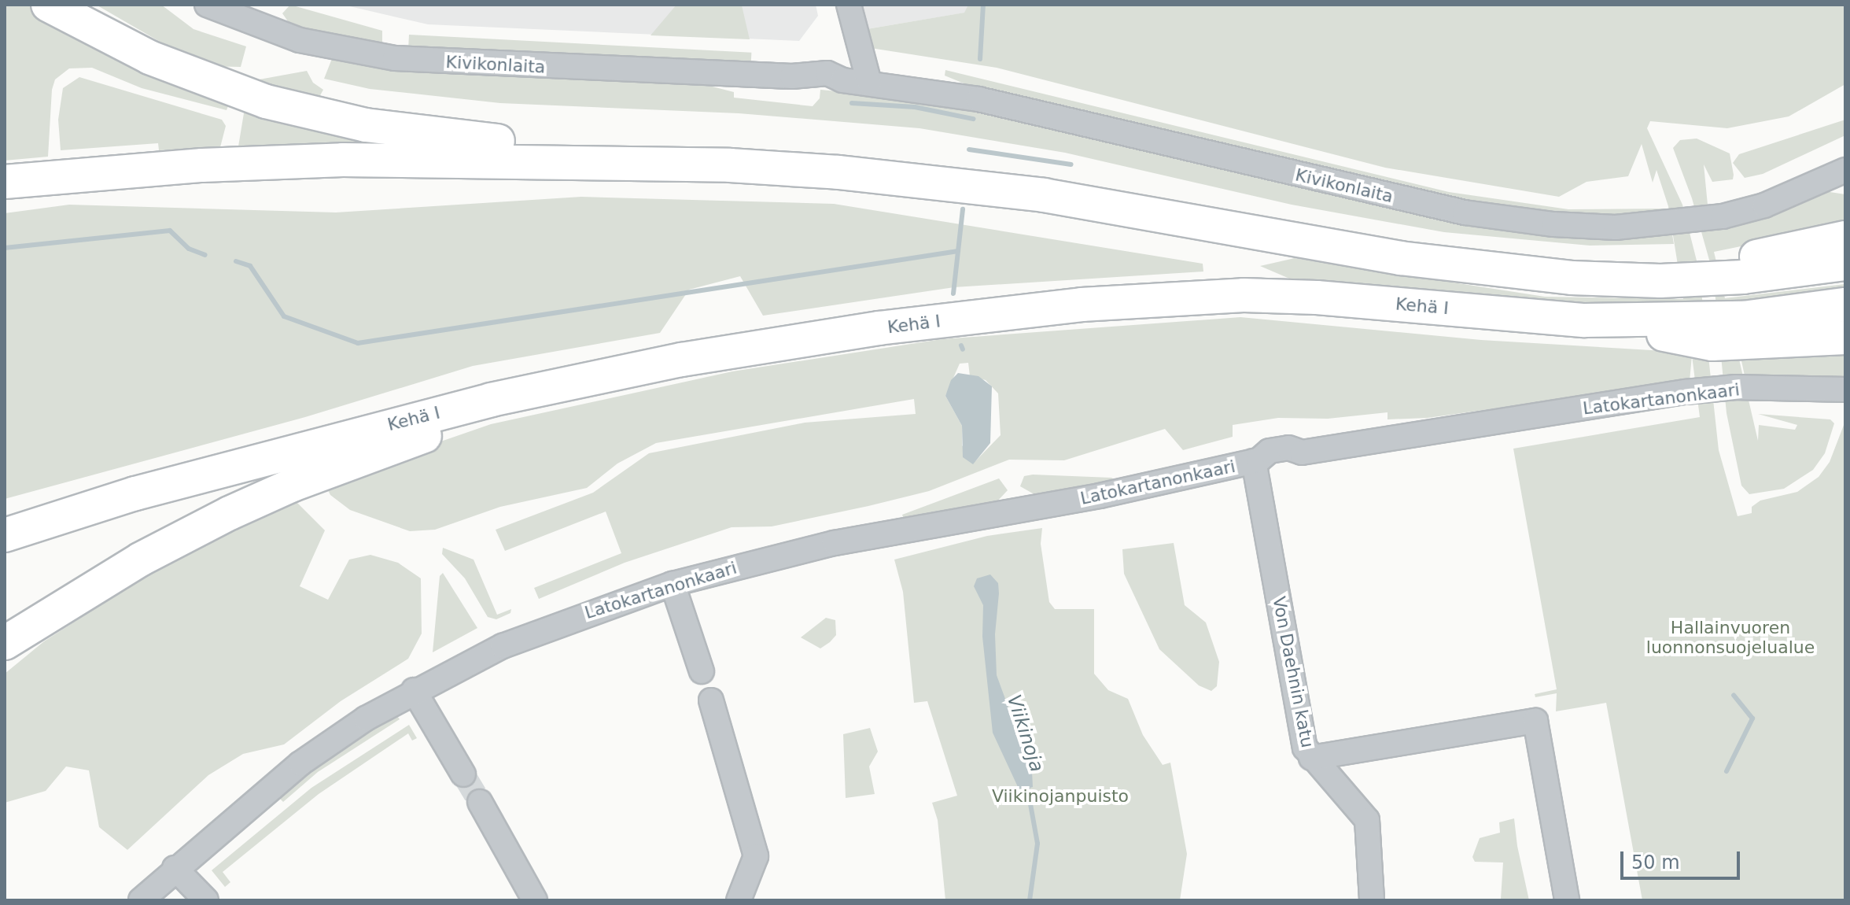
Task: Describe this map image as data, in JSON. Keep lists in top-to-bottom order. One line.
{"streets":{"highway":["Kehä I"],"street":["Kivikonlaita","Latokartanonkaari","Von Daehnin katu"]},"crossings":[["Latokartanonkaari","Von Daehnin katu"]],"water":["Viikinoja"],"parks":["Hallainvuoren luonnonsuojelualue","Viikinojanpuisto"],"scale_bar":"50 m"}
